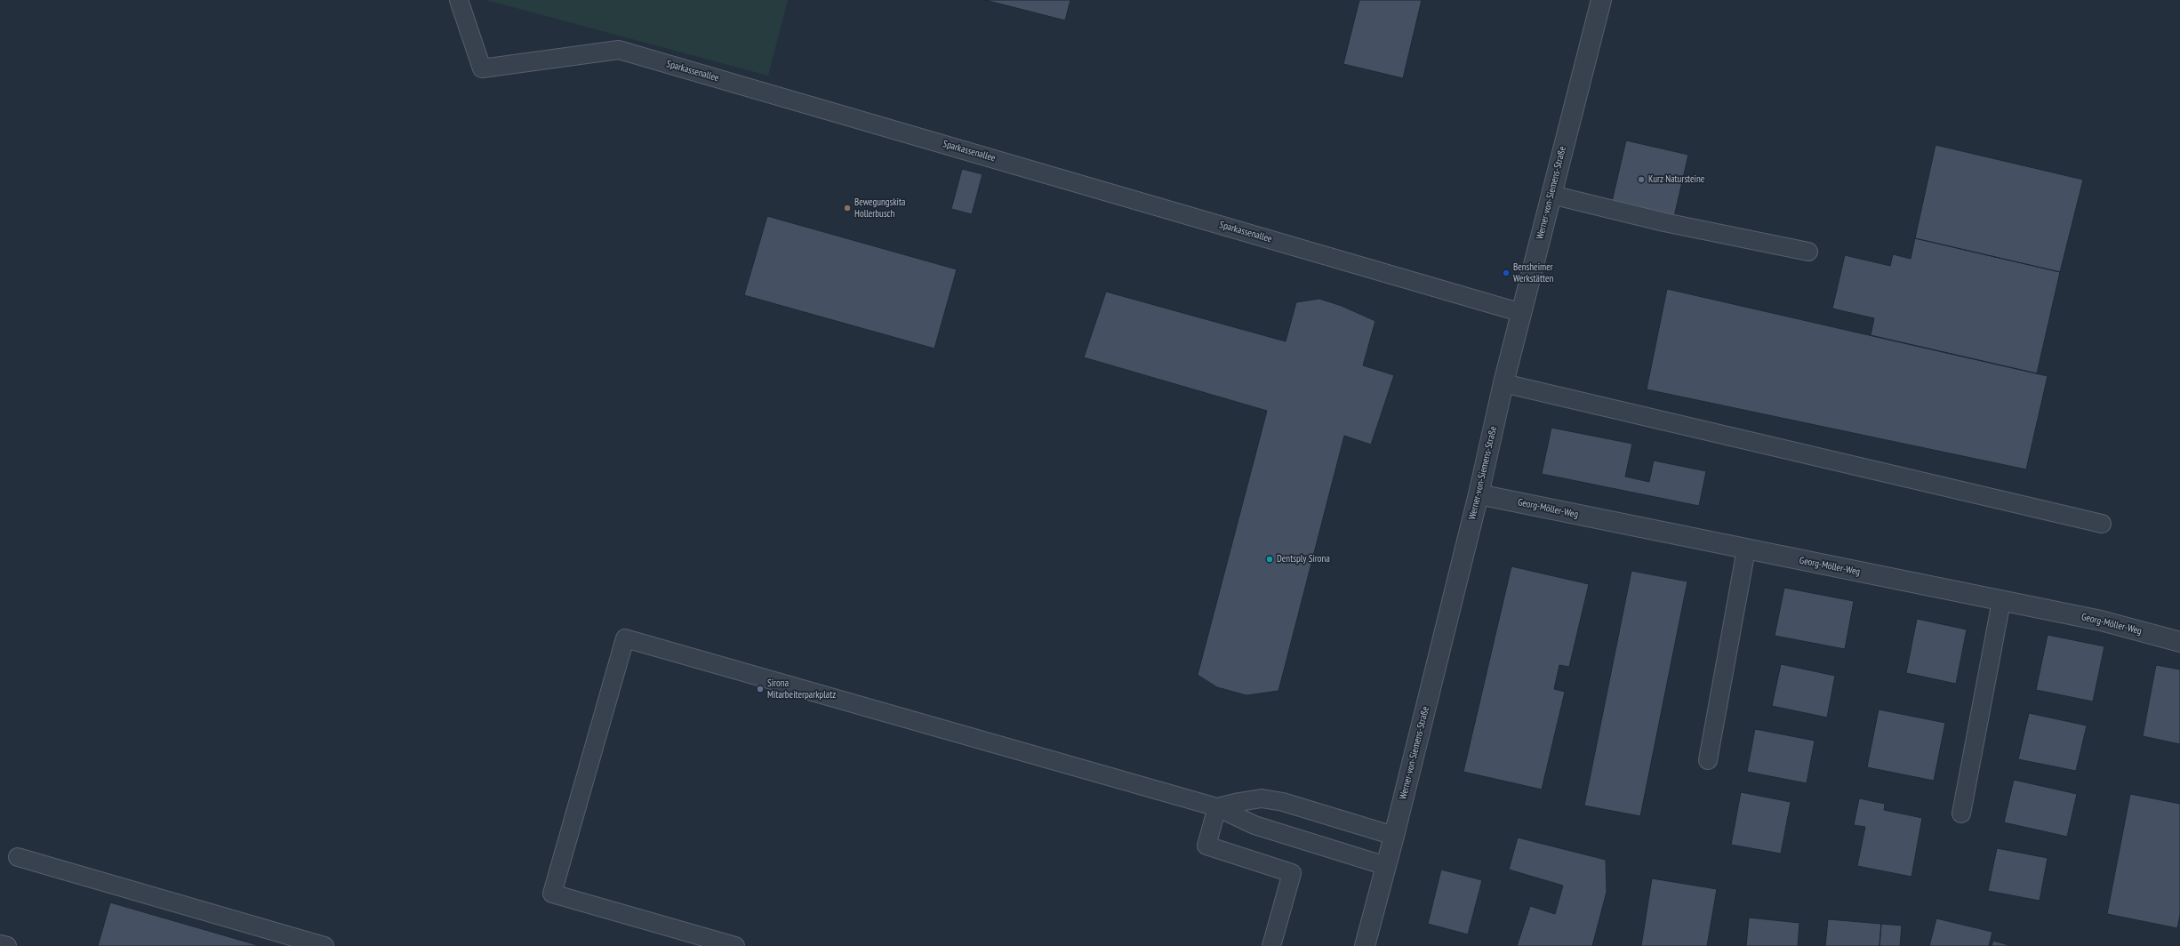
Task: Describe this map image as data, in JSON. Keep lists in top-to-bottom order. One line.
{"streets":{"street":["Werner-von-Siemens-Straße","Georg-Möller-Weg"],"lane":["Sparkassenallee"]},"crossings":[["Sparkassenallee","Werner-von-Siemens-Straße"],["Werner-von-Siemens-Straße","Georg-Möller-Weg"]],"places":["Kurz Natursteine","Bewegungskita Hollerbusch","Bensheimer Werkstätten","Dentsply Sirona","Sirona Mitarbeiterparkplatz"]}
